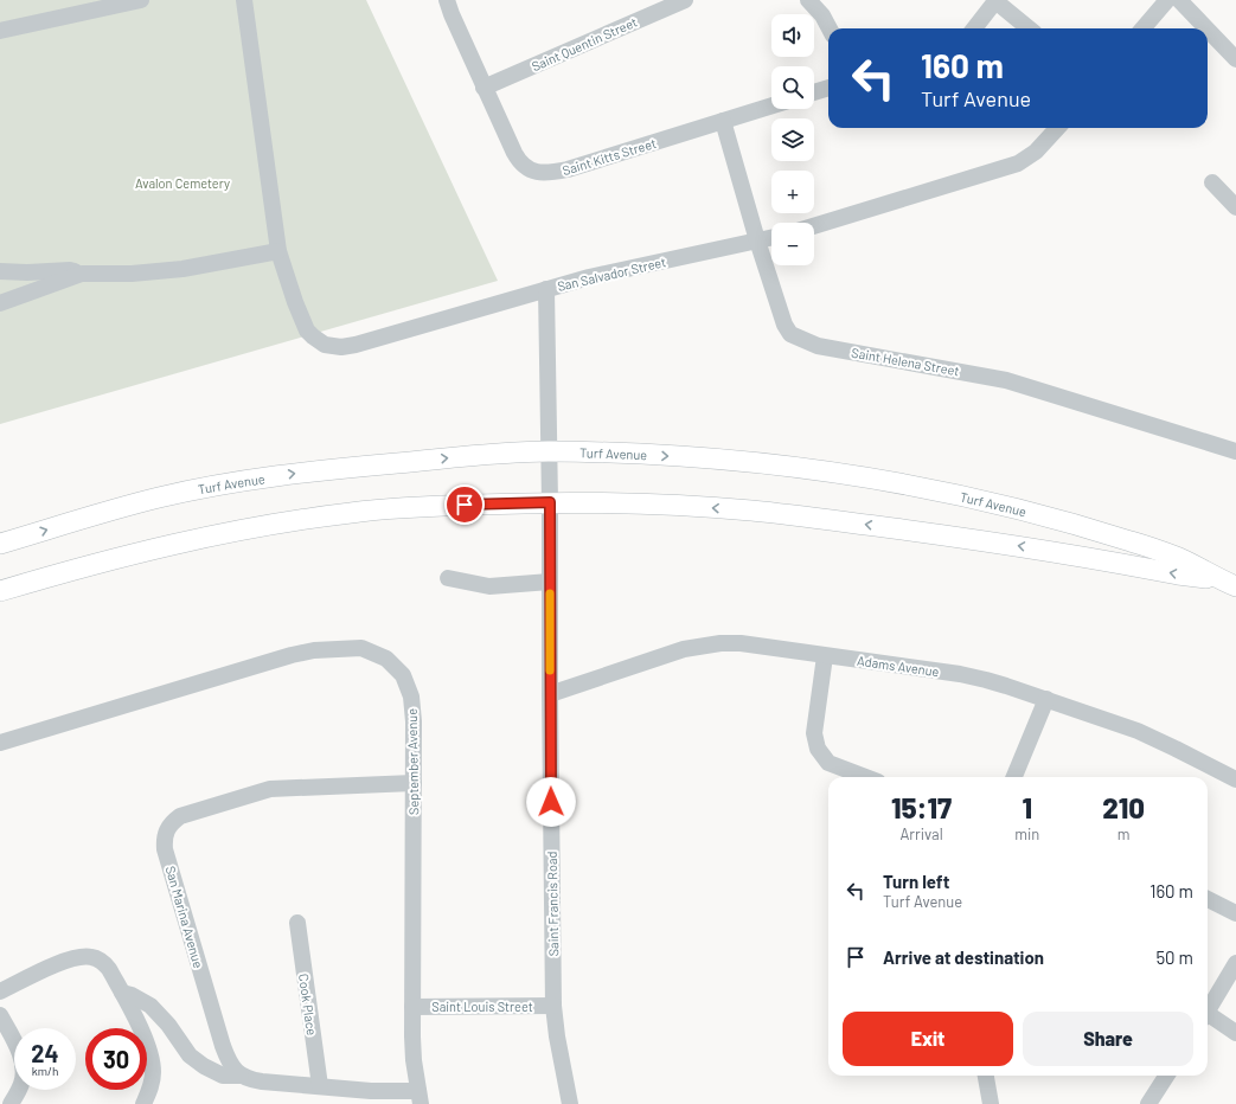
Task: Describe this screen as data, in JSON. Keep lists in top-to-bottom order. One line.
{"streets":{"main road":["Turf Avenue"],"street":["Saint Quentin Street","Saint Kitts Street","San Salvador Street","Saint Helena Street","Adams Avenue","September Avenue","Saint Francis Road","San Marina Avenue","Cook Place","Saint Louis Street"]},"crossings":[["Saint Quentin Street","Saint Kitts Street"],["Saint Kitts Street","Saint Helena Street"],["San Salvador Street","Saint Helena Street"],["San Salvador Street","Turf Avenue"],["San Salvador Street","Saint Francis Road"],["Turf Avenue","Saint Francis Road"],["Adams Avenue","Saint Francis Road"],["September Avenue","San Marina Avenue"],["September Avenue","Saint Louis Street"],["Saint Francis Road","Saint Louis Street"]],"parks":["Avalon Cemetery"],"page":{"map_buttons":["+","−"],"turn":["160 m","Turf Avenue"],"eta":["15:17","Arrival","1","min","210","m"],"list":[{"name":"Turn left","note":"Turf Avenue","value":"160 m"},{"name":"Arrive at destination","value":"50 m"}],"buttons":["Exit","Share"],"speed":"24 km/h","limit":"30"}}
